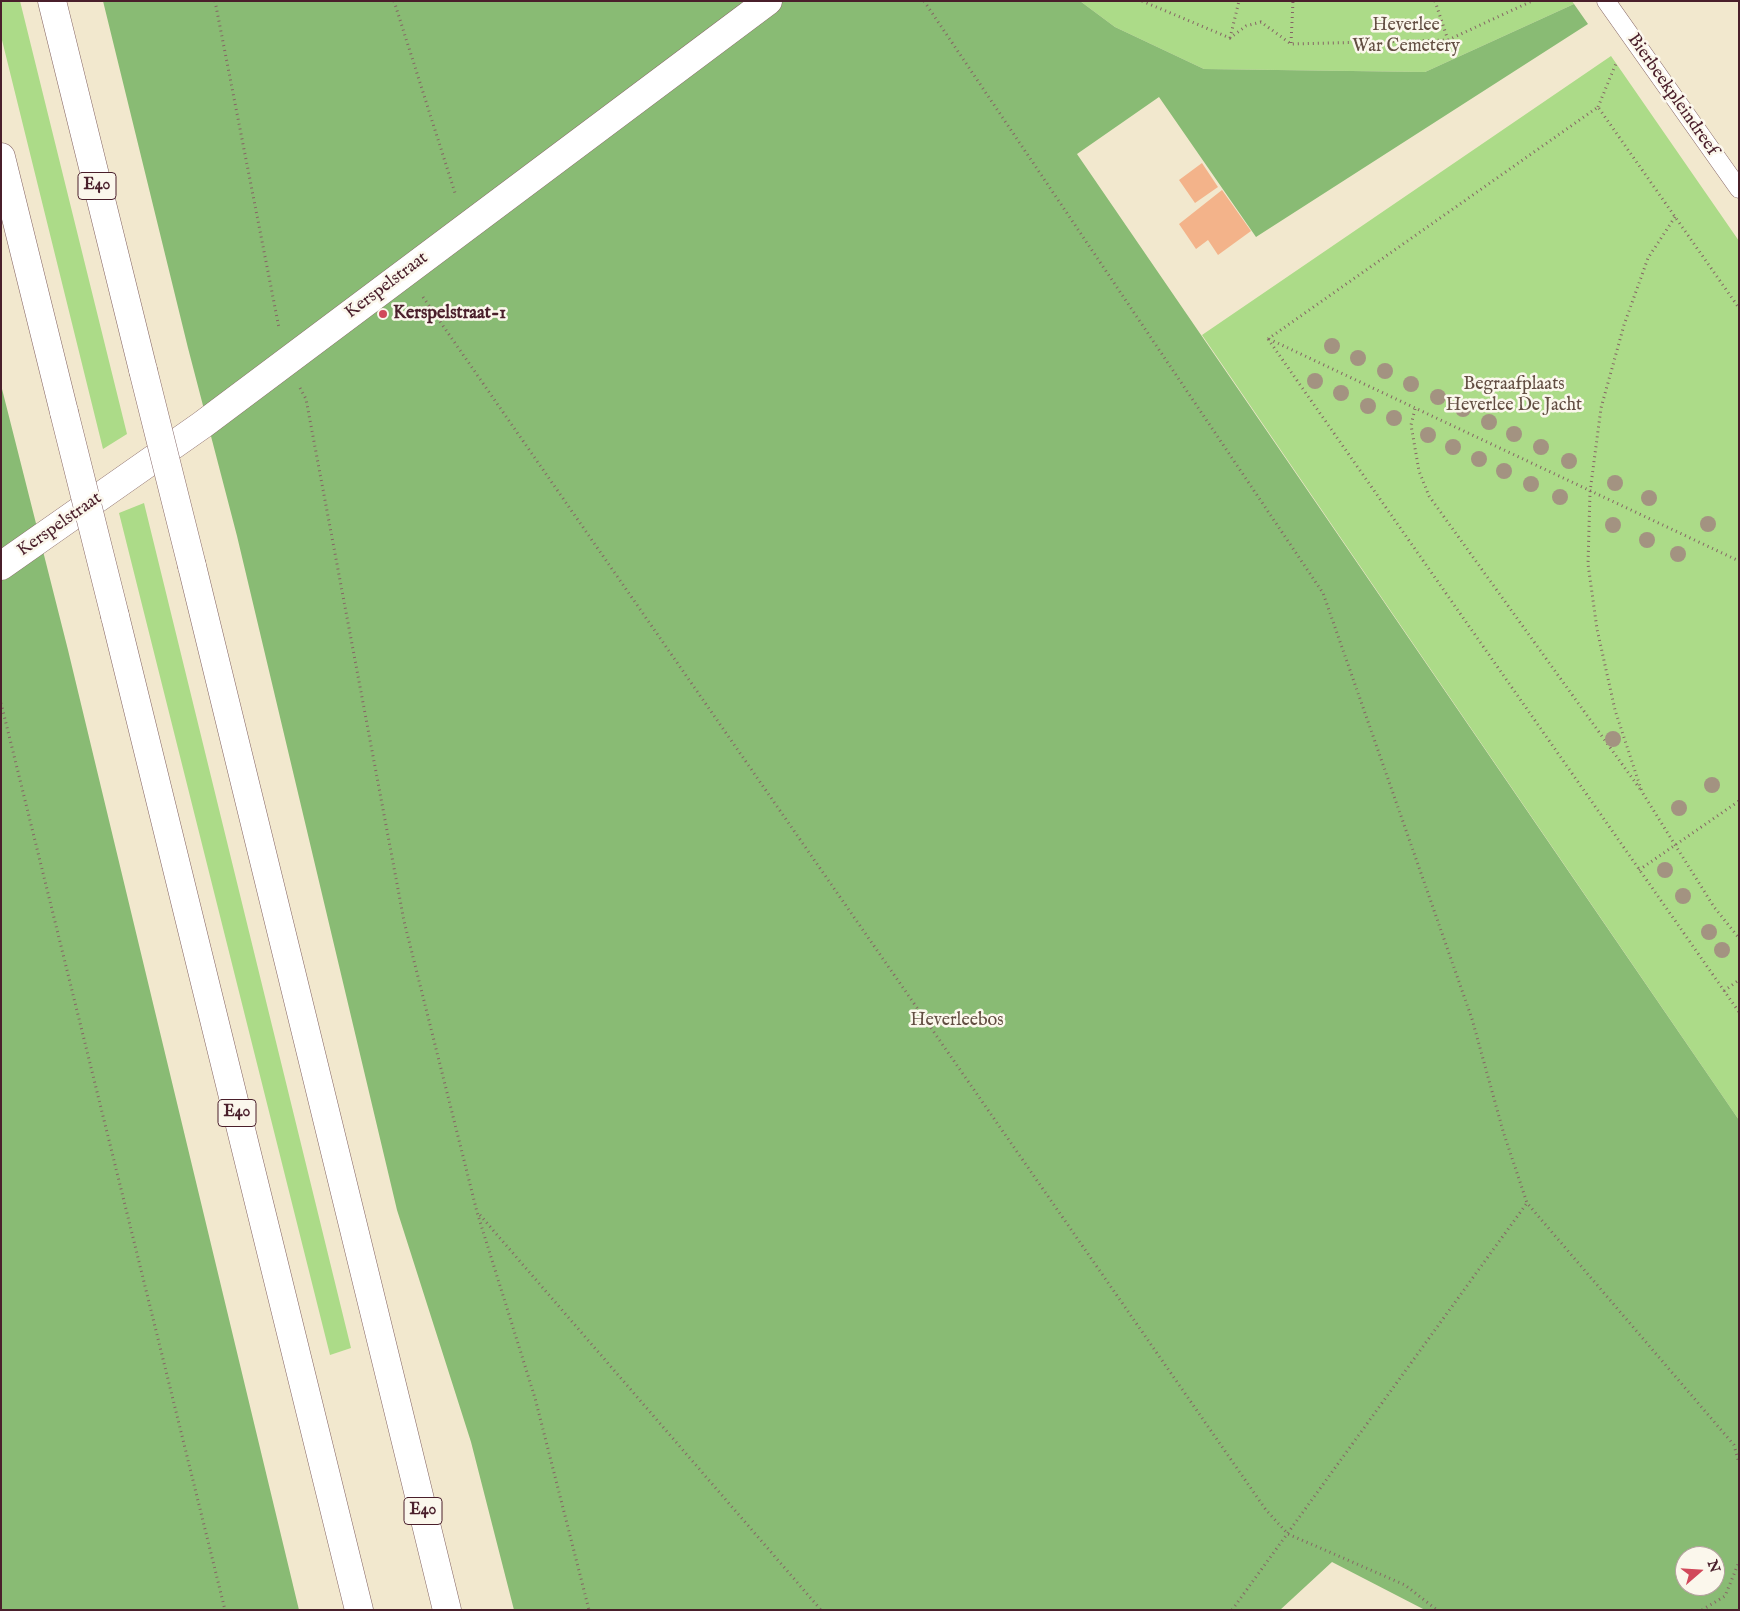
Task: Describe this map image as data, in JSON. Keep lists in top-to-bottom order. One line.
{"streets":{"main road":["E40","Kerspelstraat"],"lane":["Bierbeekpleindreef"]},"parks":["Heverlee War Cemetery","Begraafplaats Heverlee De Jacht","Heverleebos"],"places":["Kerspelstraat-1"],"north":"right"}
